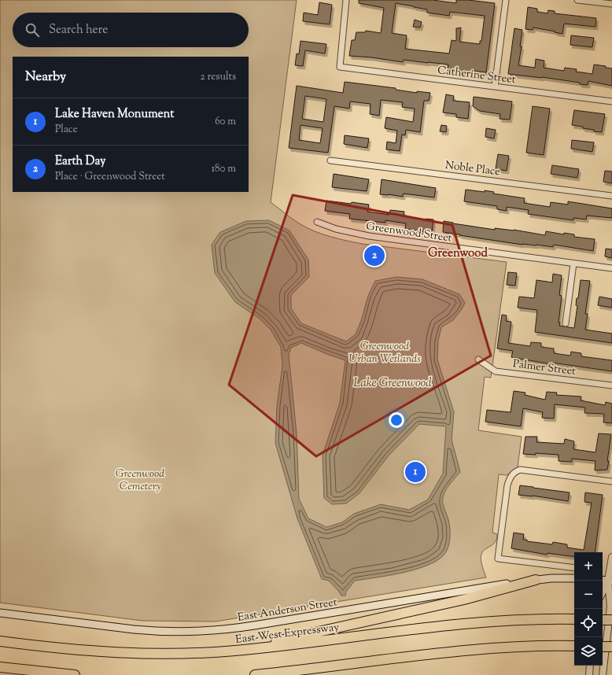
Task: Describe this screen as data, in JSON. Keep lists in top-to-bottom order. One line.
{"streets":{"highway":["East-West Expressway"],"main road":["East Anderson Street"],"street":["Catherine Street","Noble Place","Greenwood Street","Palmer Street"]},"districts":["Greenwood"],"water":["Lake Greenwood"],"parks":["Greenwood Urban Wetlands","Greenwood Cemetery"],"page":{"search":"Search here","heading":["Nearby","2 results"],"list":[{"mark":"1","name":"Lake Haven Monument","note":"Place","value":"60 m"},{"mark":"2","name":"Earth Day","note":"Place · Greenwood Street","value":"180 m"}],"pins":["2","1"],"map_buttons":["+","−"]}}
